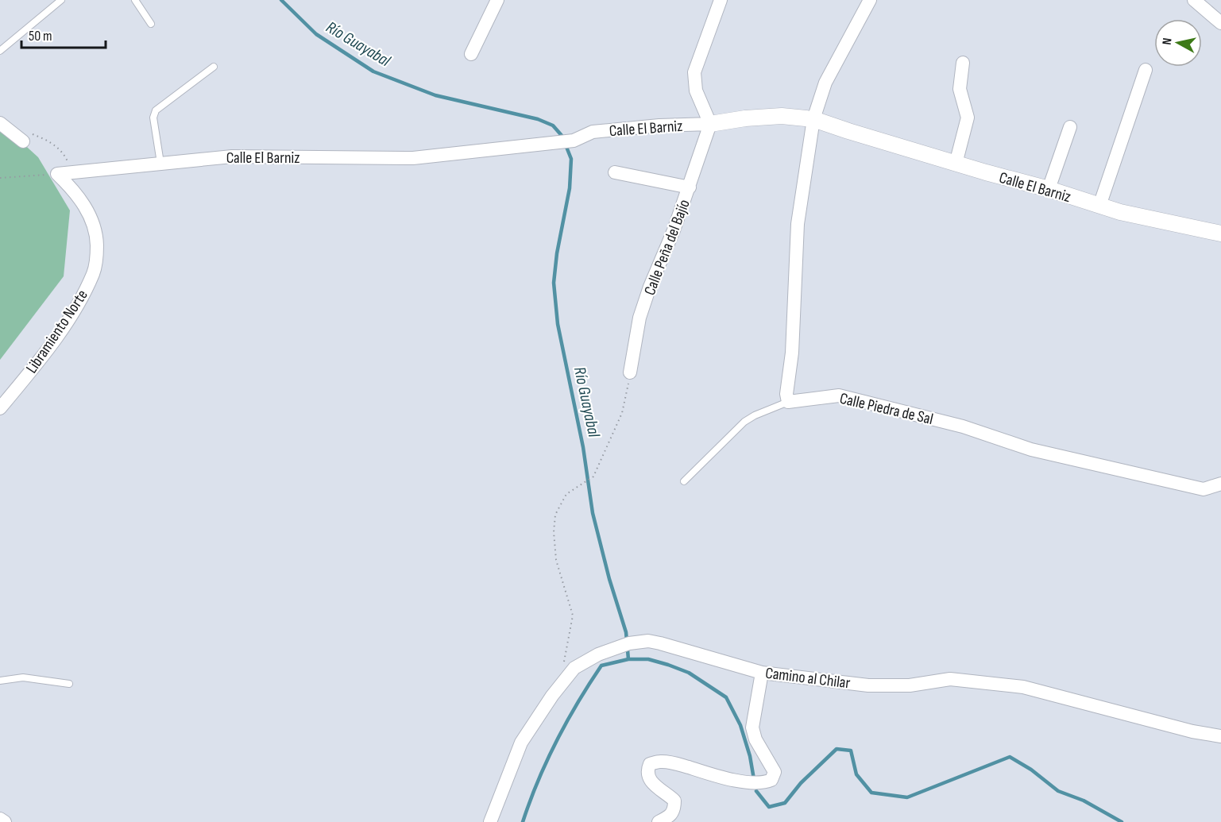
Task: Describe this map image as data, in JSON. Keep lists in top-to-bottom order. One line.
{"streets":{"street":["Calle El Barniz","Calle Peña del Bajío","Libramiento Norte","Calle Piedra de Sal","Camino al Chilar"]},"crossings":[["Calle El Barniz","Calle Peña del Bajío"],["Calle El Barniz","Libramiento Norte"]],"water":["Río Guayabal"],"scale_bar":"50 m","north":"left"}
